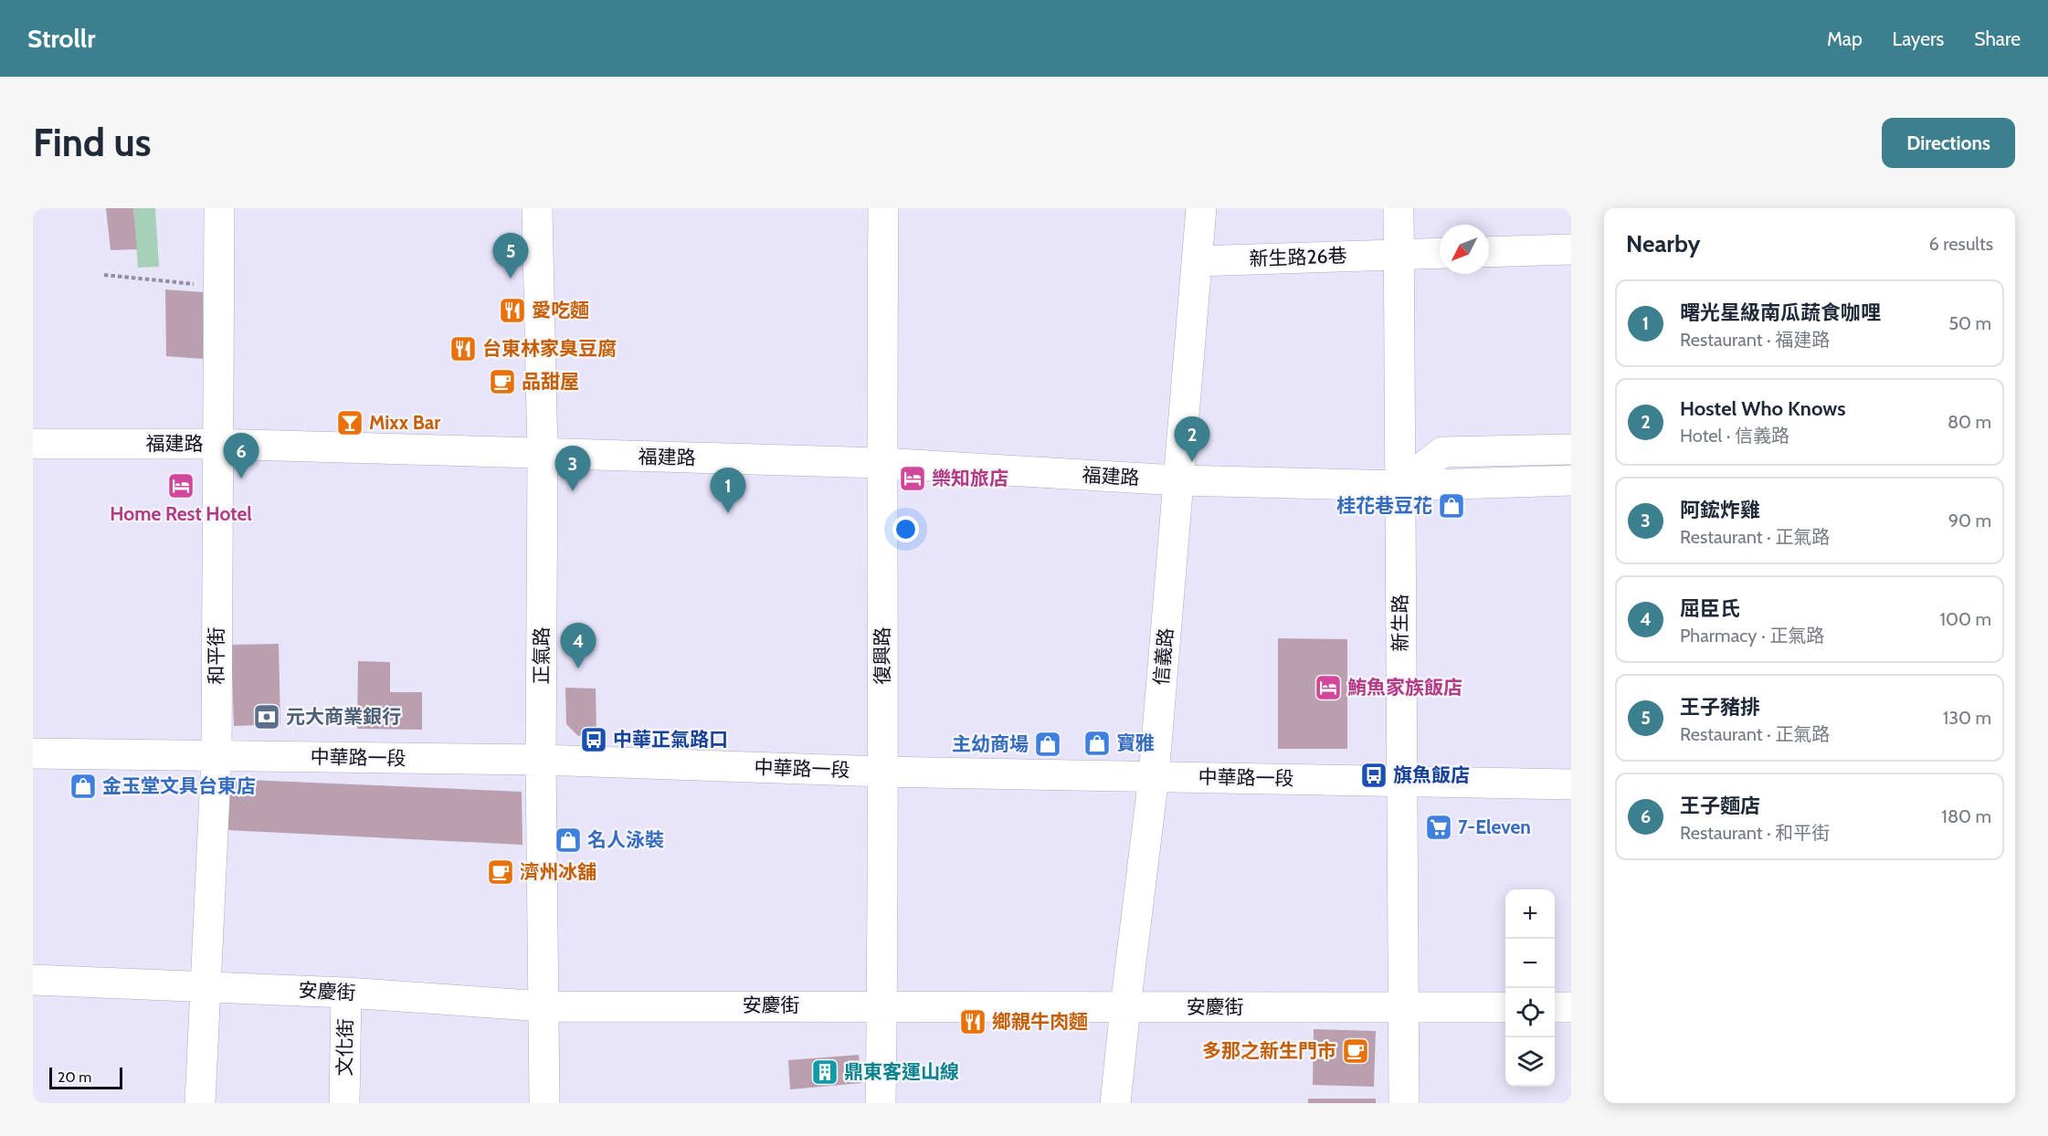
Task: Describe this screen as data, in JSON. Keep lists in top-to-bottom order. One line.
{"streets":{"street":["新生路26巷","福建路","新生路","和平街","正氣路","復興路","信義路","中華路一段","安慶街","文化街"]},"crossings":[["新生路26巷","新生路"],["新生路26巷","信義路"],["福建路","新生路"],["福建路","和平街"],["福建路","正氣路"],["福建路","復興路"],["福建路","信義路"],["新生路","中華路一段"],["新生路","安慶街"],["和平街","中華路一段"],["和平街","安慶街"],["正氣路","中華路一段"],["正氣路","安慶街"],["復興路","中華路一段"],["復興路","安慶街"],["信義路","中華路一段"],["信義路","安慶街"],["安慶街","文化街"]],"places":{"restaurant":["愛吃麵","台東林家臭豆腐","鄉親牛肉麵"],"cafe":["品甜屋","濟州冰舖","多那之新生門市"],"bar":["Mixx Bar"],"hotel":["樂知旅店","Home Rest Hotel","鮪魚家族飯店"],"shop":["桂花巷豆花","寶雅","主幼商場","金玉堂文具台東店","名人泳裝"],"bank":["元大商業銀行"],"bus stop":["中華正氣路口","旗魚飯店"],"supermarket":["7-Eleven"],"building":["鼎東客運山線"]},"scale_bar":"20 m","north":"bottom left","page":{"header":"Strollr","nav":["Map","Layers","Share"],"buttons":"Directions","title":"Find us","heading":["Nearby","6 results"],"pins":["5","2","6","3","1","4"],"list":[{"mark":"1","name":"曙光星級南瓜蔬食咖哩","note":"Restaurant · 福建路","value":"50 m"},{"mark":"2","name":"Hostel Who Knows","note":"Hotel · 信義路","value":"80 m"},{"mark":"3","name":"阿鋐炸雞","note":"Restaurant · 正氣路","value":"90 m"},{"mark":"4","name":"屈臣氏","note":"Pharmacy · 正氣路","value":"100 m"},{"mark":"5","name":"王子豬排","note":"Restaurant · 正氣路","value":"130 m"},{"mark":"6","name":"王子麵店","note":"Restaurant · 和平街","value":"180 m"}],"map_buttons":["+","−"],"scale":"20 m"}}
